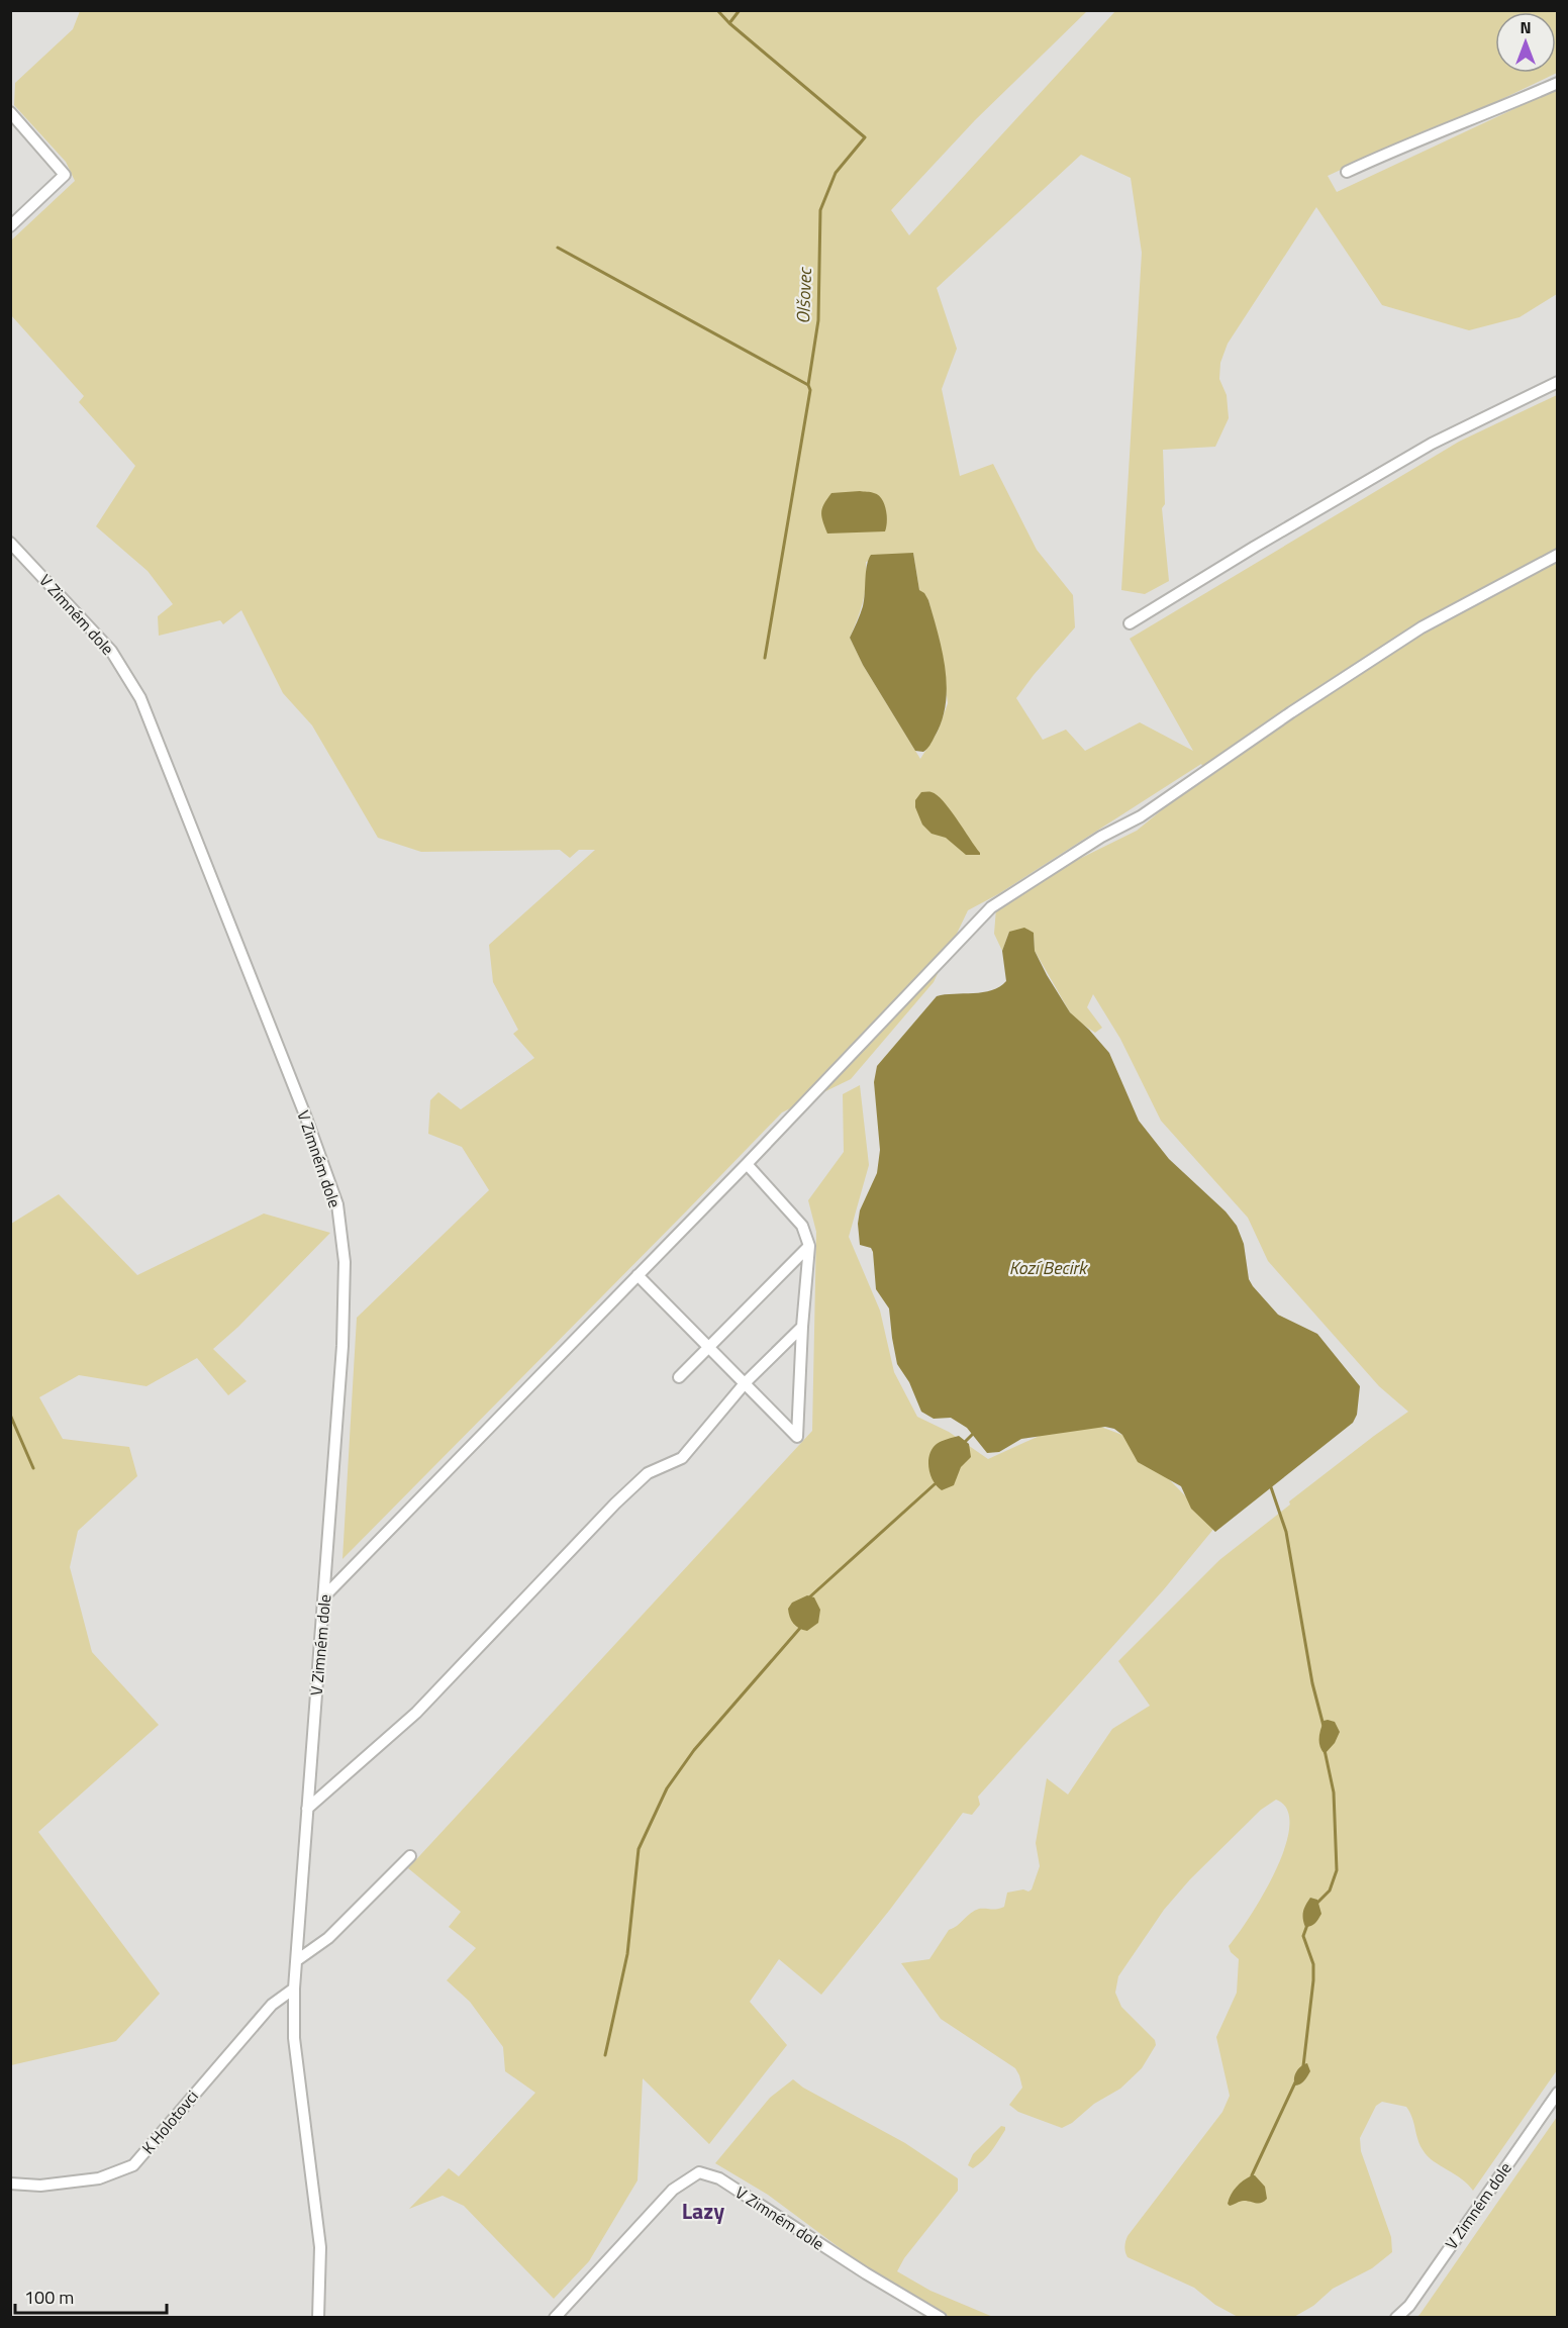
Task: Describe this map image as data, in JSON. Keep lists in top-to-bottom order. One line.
{"streets":{"street":["V Zimném dole","K Holotovci"]},"crossings":[["V Zimném dole","K Holotovci"]],"districts":["Lazy"],"water":["Olšovec","Kozí Becirk"],"scale_bar":"100 m","north":"top"}
